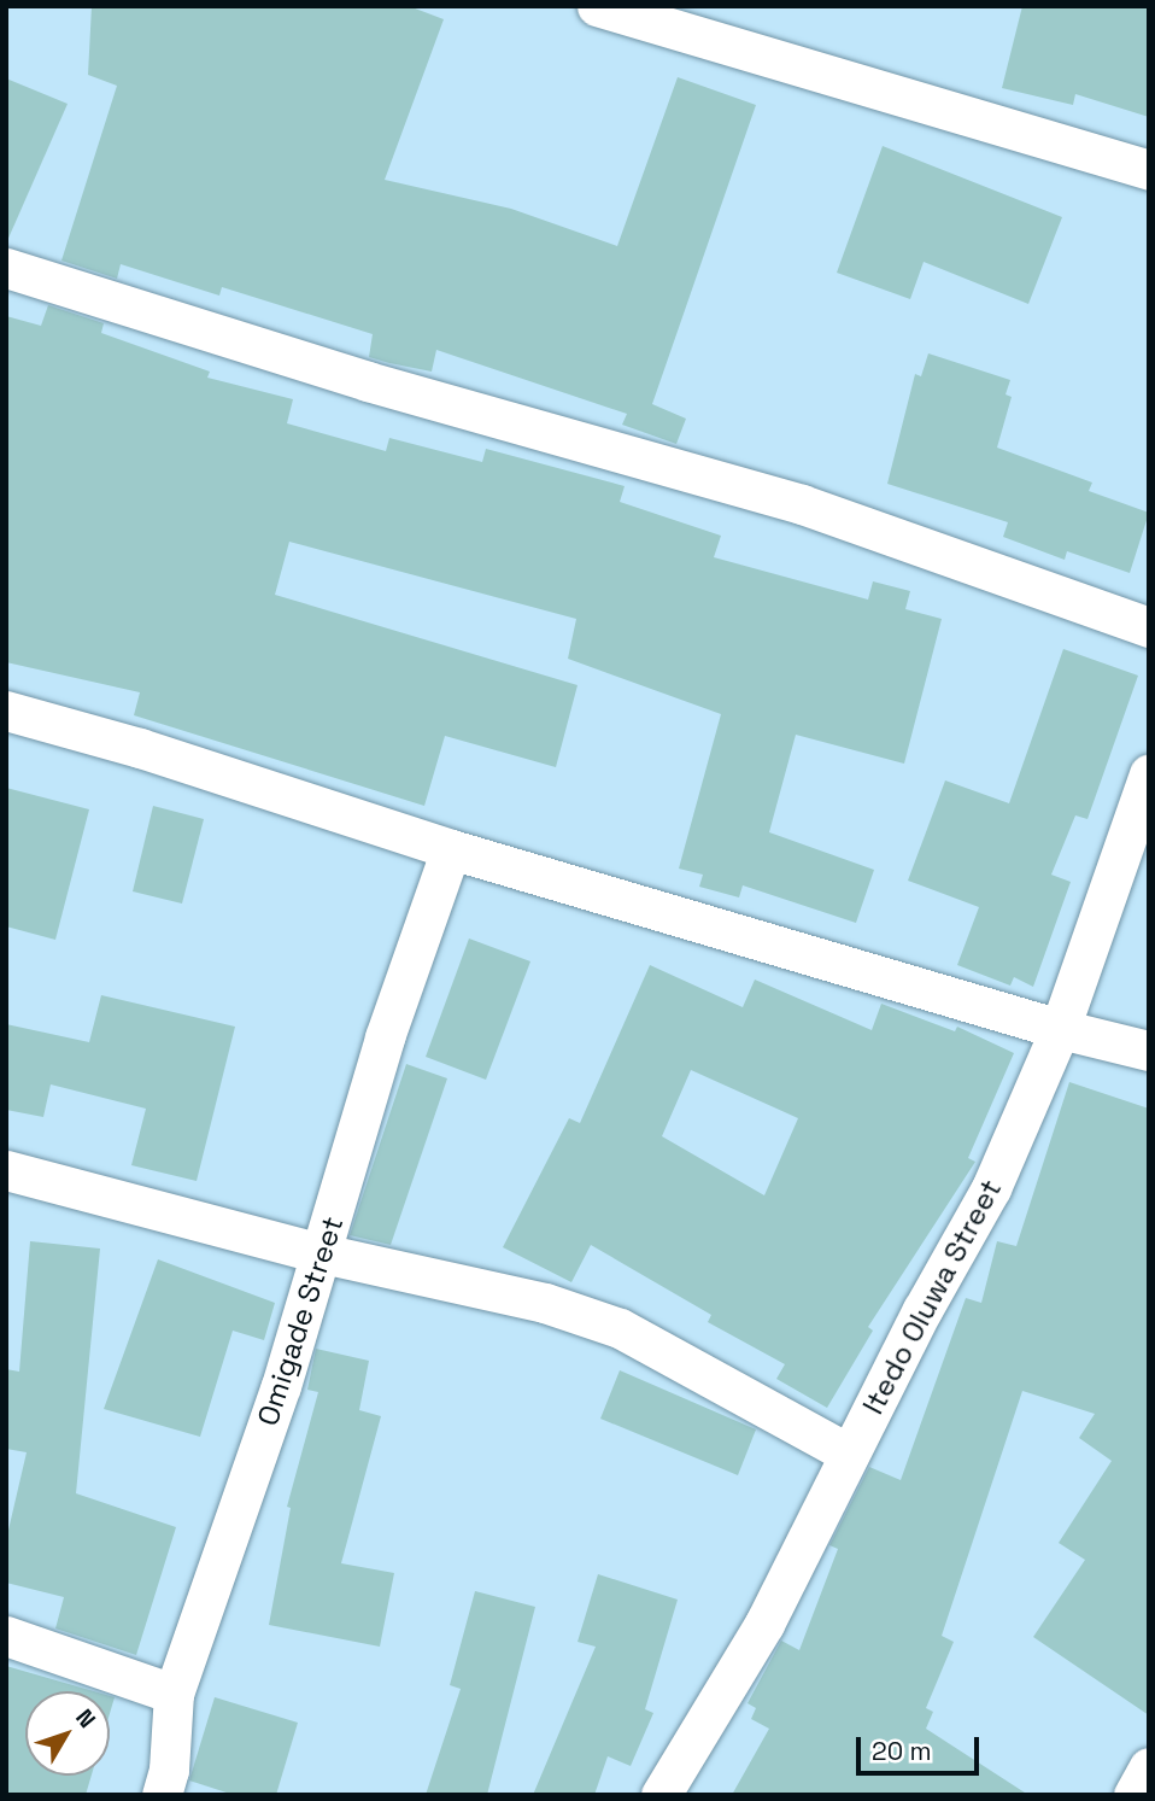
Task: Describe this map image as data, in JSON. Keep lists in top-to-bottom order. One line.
{"streets":{"street":["Itedo Oluwa Street","Omigade Street"]},"scale_bar":"20 m","north":"top right"}
